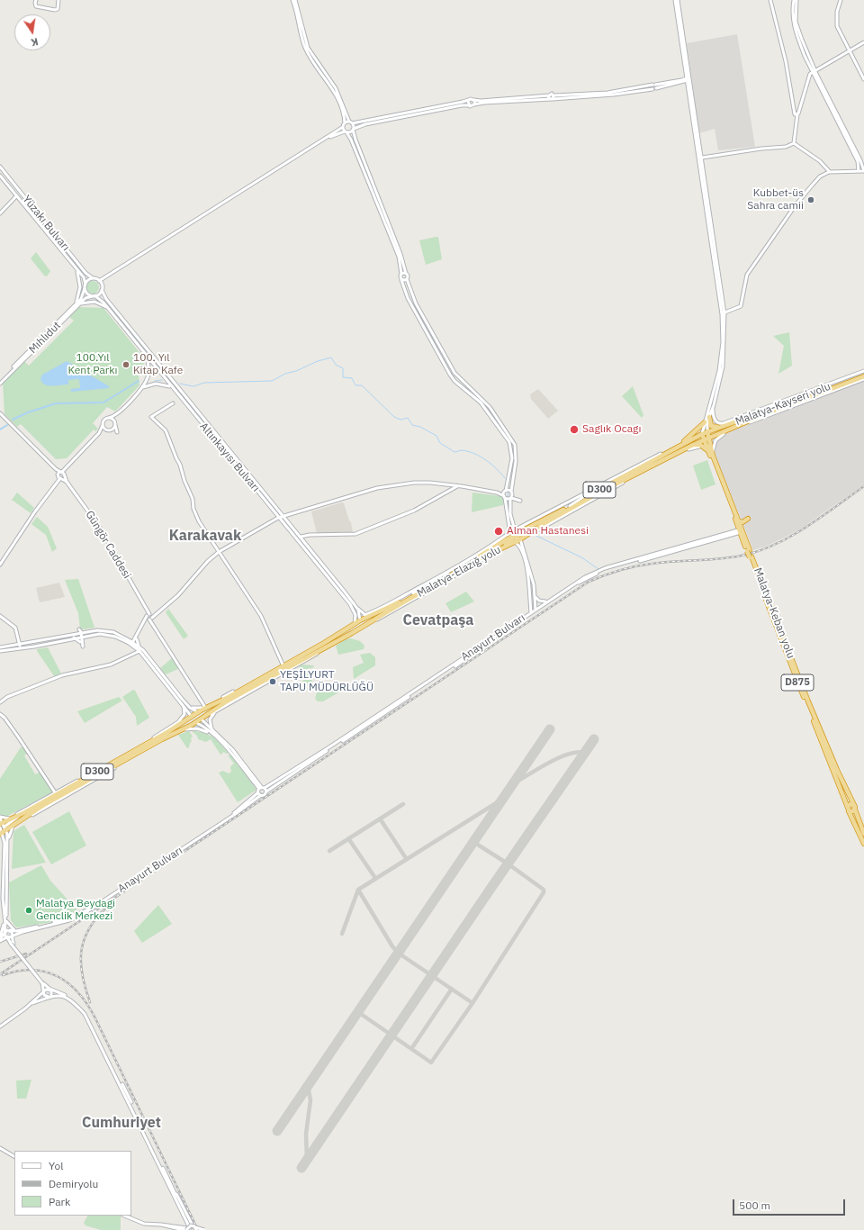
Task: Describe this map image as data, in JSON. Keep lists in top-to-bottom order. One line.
{"streets":{"highway":["Malatya-Kayseri yolu","D300","Malatya-Elazığ yolu","Malatya-Keban yolu","D875"],"main road":["Yüzakı Bulvarı","Mıhlıdut","Altınkayısı Bulvarı","Güngör Caddesi","Anayurt Bulvarı"]},"crossings":[["Yüzakı Bulvarı","Mıhlıdut"],["Yüzakı Bulvarı","Altınkayısı Bulvarı"],["Mıhlıdut","Altınkayısı Bulvarı"],["Malatya-Kayseri yolu","D300"],["Malatya-Kayseri yolu","Malatya-Elazığ yolu"],["Malatya-Kayseri yolu","Malatya-Keban yolu"],["Altınkayısı Bulvarı","Malatya-Elazığ yolu"],["D300","Malatya-Elazığ yolu"],["D300","Malatya-Keban yolu"],["Malatya-Elazığ yolu","Malatya-Keban yolu"],["Malatya-Keban yolu","Anayurt Bulvarı"]],"districts":["Karakavak","Cevatpaşa","Cumhuriyet"],"parks":["100.Yıl Kent Parkı"],"places":["Kubbet-üs Sahra camii","100. Yıl Kitap Kafe","Saglık Ocagı","Alman Hastanesi","YEŞİLYURT TAPU MÜDÜRLÜĞÜ","Malatya Beydagi Genclik Merkezi"],"legend":["Yol","Demiryolu","Park"],"scale_bar":"500 m","north":"bottom"}
